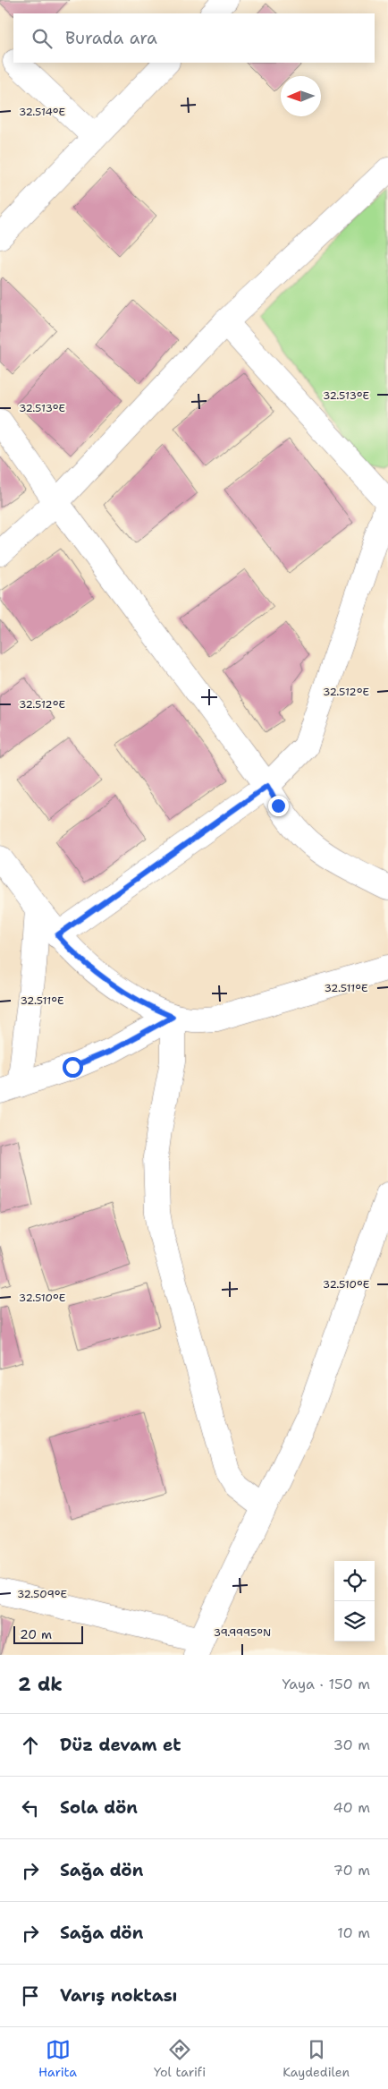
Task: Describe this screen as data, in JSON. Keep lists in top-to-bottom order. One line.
{"scale_bar":"20 m","north":"left","page":{"search":"Burada ara","scale":"20 m","heading":["2 dk","Yaya · 150 m"],"list":[["Düz devam et","30 m"],["Sola dön","40 m"],["Sağa dön","70 m"],["Sağa dön","10 m"],"Varış noktası"],"nav":["Harita","Yol tarifi","Kaydedilen"]},"coordinates":["32.514°E","32.513°E","32.512°E","32.511°E","32.510°E","32.509°E","39.9995°N"]}
